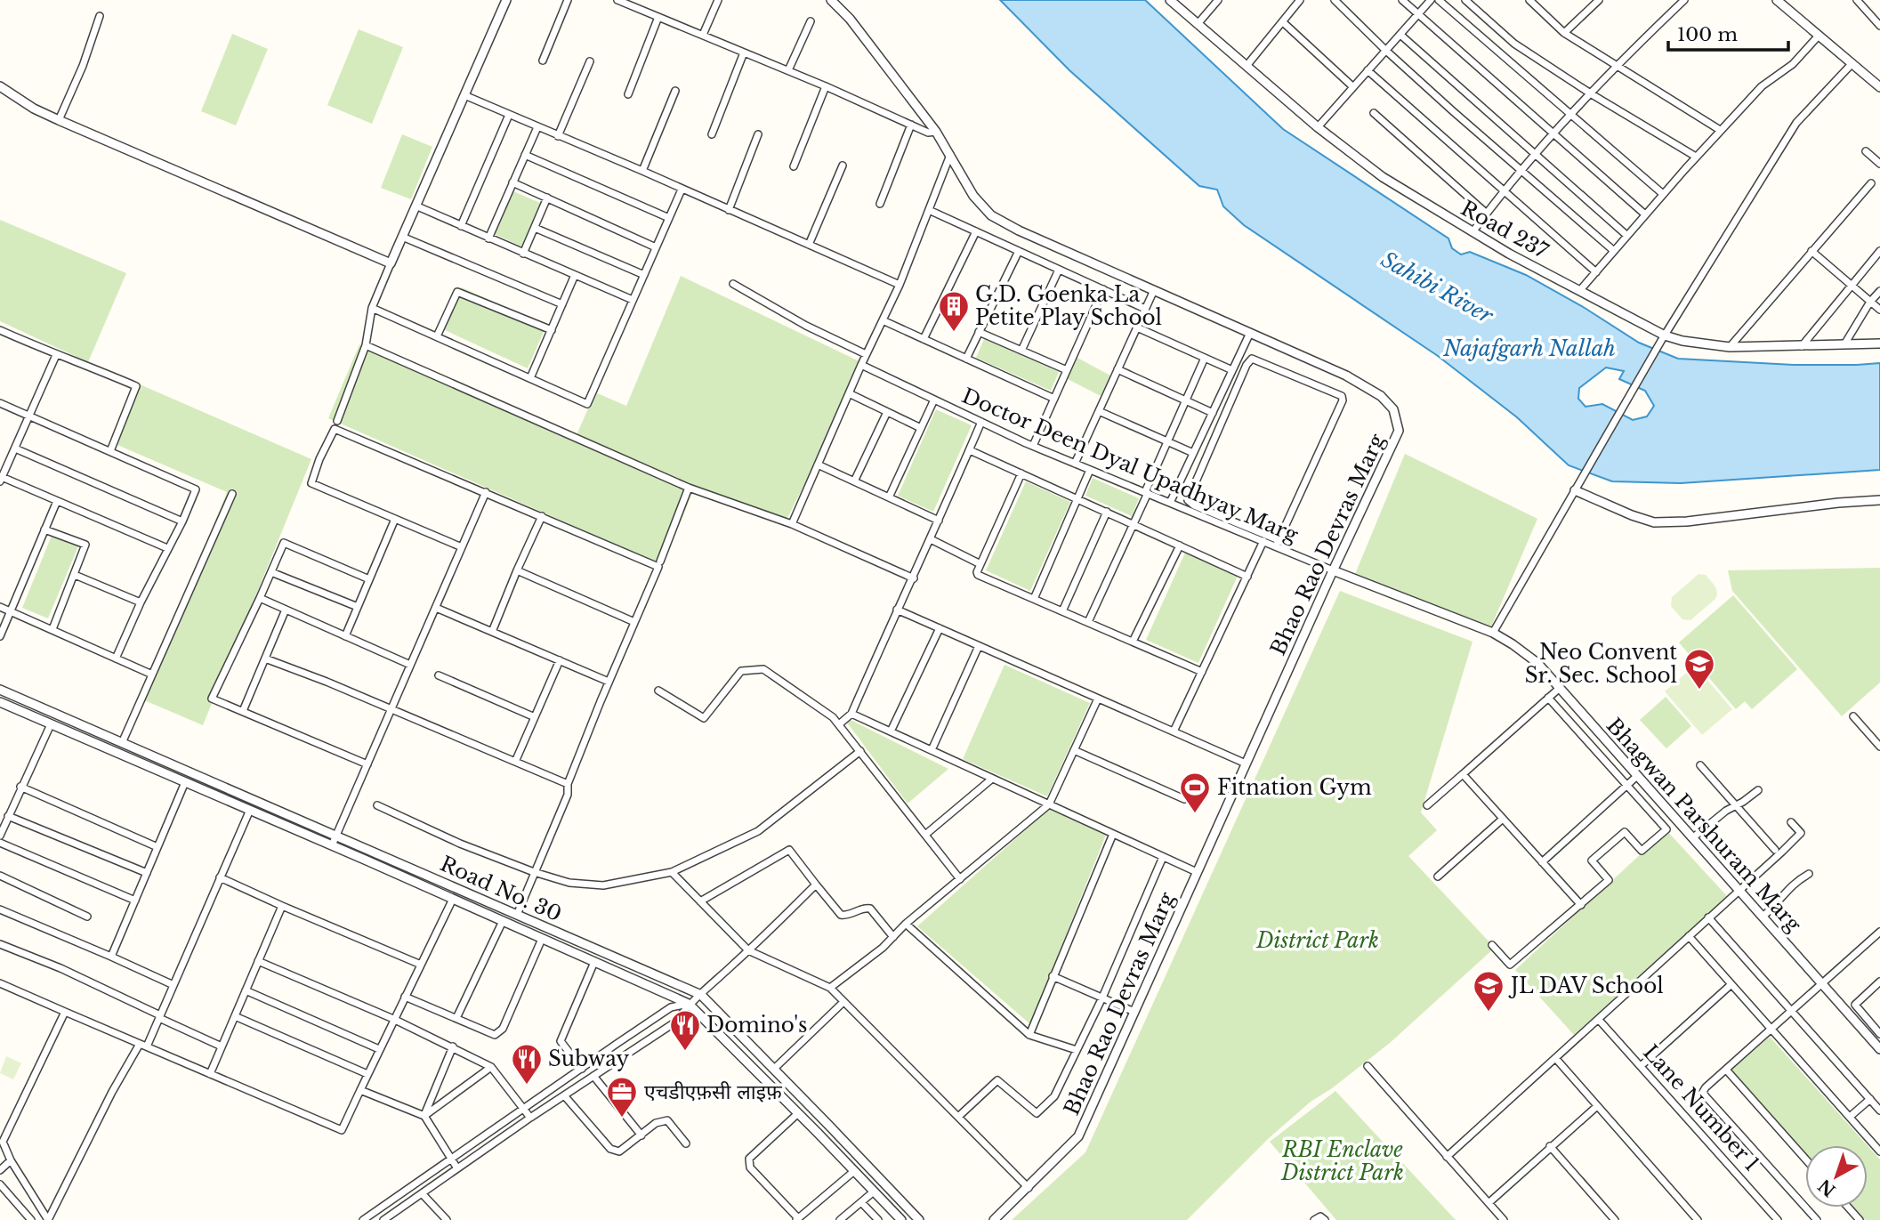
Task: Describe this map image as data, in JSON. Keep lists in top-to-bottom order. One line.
{"streets":{"street":["Road 237","Doctor Deen Dyal Upadhyay Marg","Bhao Rao Devras Marg","Bhagwan Parshuram Marg","Road No. 30","Lane Number 1"]},"crossings":[["Doctor Deen Dyal Upadhyay Marg","Bhao Rao Devras Marg"],["Doctor Deen Dyal Upadhyay Marg","Bhagwan Parshuram Marg"]],"water":["Sahibi River","Najafgarh Nallah"],"parks":["District Park","RBI Enclave District Park"],"places":{"building":["G.D. Goenka La Petite Play School"],"school or university":["Neo Convent Sr. Sec. School","JL DAV School"],"sports":["Fitnation Gym"],"restaurant":["Domino's","Subway"],"office":["एचडीएफ़सी लाइफ़"]},"scale_bar":"100 m","north":"bottom left"}
